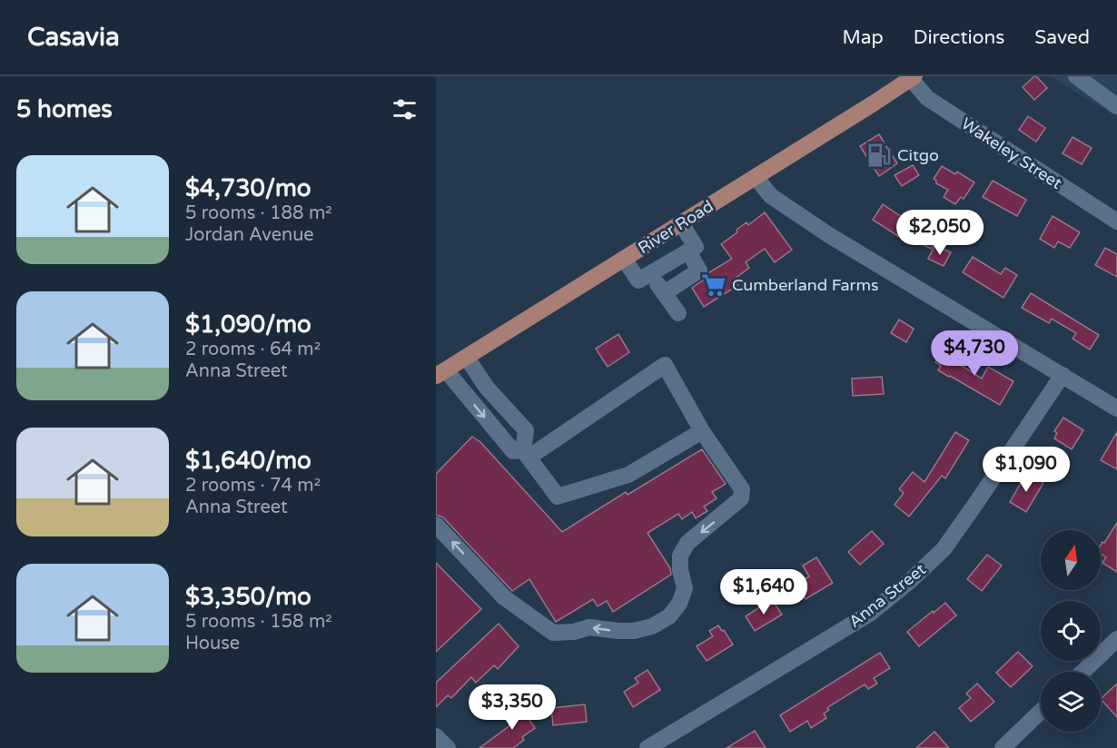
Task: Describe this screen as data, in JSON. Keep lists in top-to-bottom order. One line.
{"streets":{"main road":["River Road"],"street":["Wakeley Street","Anna Street"]},"crossings":[["Wakeley Street","River Road"]],"places":{"fuel station":["Citgo"],"supermarket":["Cumberland Farms"]},"north":"top","page":{"header":"Casavia","nav":["Map","Directions","Saved"],"heading":"5 homes","list":[{"name":"$4,730/mo","note":"5 rooms · 188 m² · Jordan Avenue"},{"name":"$1,090/mo","note":"2 rooms · 64 m² · Anna Street"},{"name":"$1,640/mo","note":"2 rooms · 74 m² · Anna Street"},{"name":"$3,350/mo","note":"5 rooms · 158 m² · House"}],"price":["$2,050","$4,730","$1,090","$1,640","$3,350"]}}
